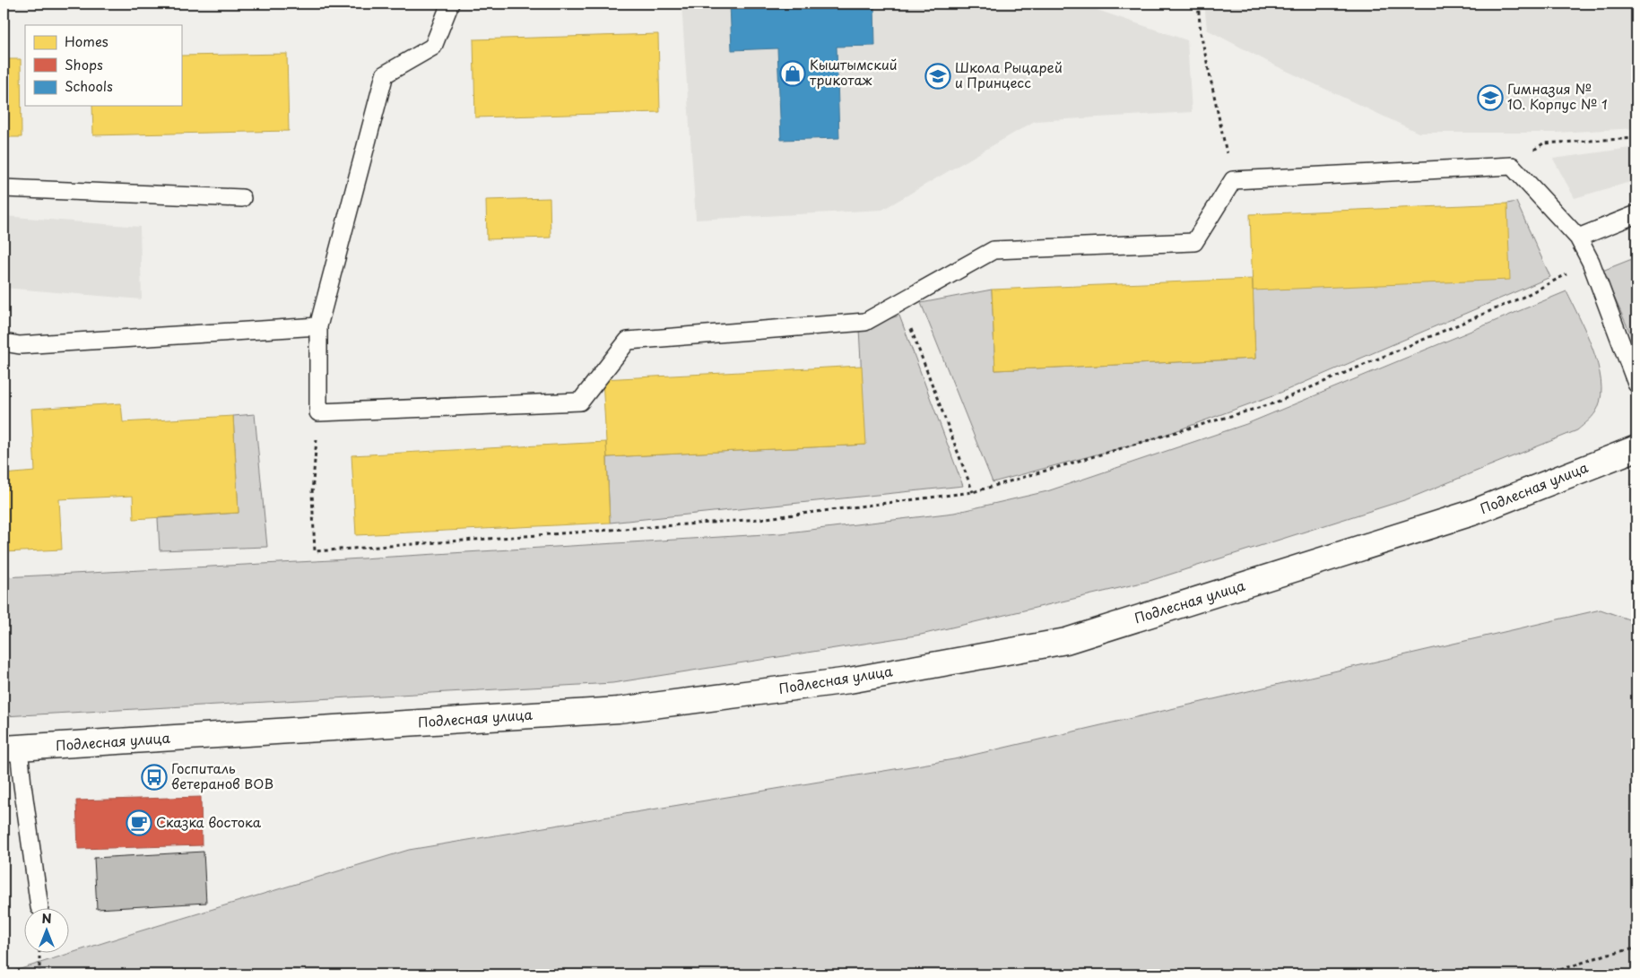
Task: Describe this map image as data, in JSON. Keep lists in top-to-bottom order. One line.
{"streets":{"main road":["Подлесная улица"]},"places":{"shop":["Кыштымский трикотаж"],"school or university":["Школа Рыцарей и Принцесс","Гимназия № 10. Корпус № 1"],"bus stop":["Госпиталь ветеранов ВОВ"],"cafe":["Сказка востока"]},"legend":["Homes","Shops","Schools"],"north":"top"}
